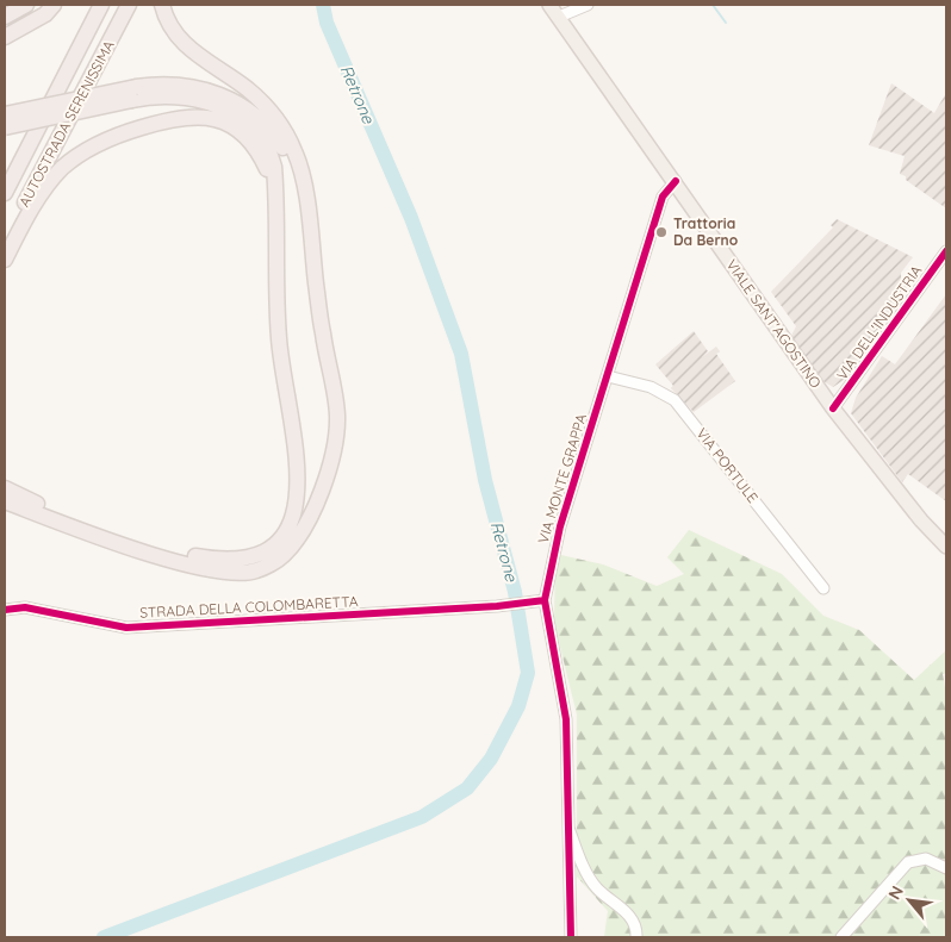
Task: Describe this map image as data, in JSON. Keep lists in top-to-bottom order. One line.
{"streets":{"highway":["AUTOSTRADA SERENISSIMA"],"main road":["VIALE SANT'AGOSTINO"],"street":["VIA DELL'INDUSTRIA","VIA PORTULE","VIA MONTE GRAPPA","STRADA DELLA COLOMBARETTA"]},"crossings":[["VIA DELL'INDUSTRIA","VIALE SANT'AGOSTINO"],["VIALE SANT'AGOSTINO","VIA MONTE GRAPPA"],["VIA PORTULE","VIA MONTE GRAPPA"],["VIA MONTE GRAPPA","STRADA DELLA COLOMBARETTA"]],"water":["Retrone"],"places":["Trattoria Da Berno"],"north":"top left"}
